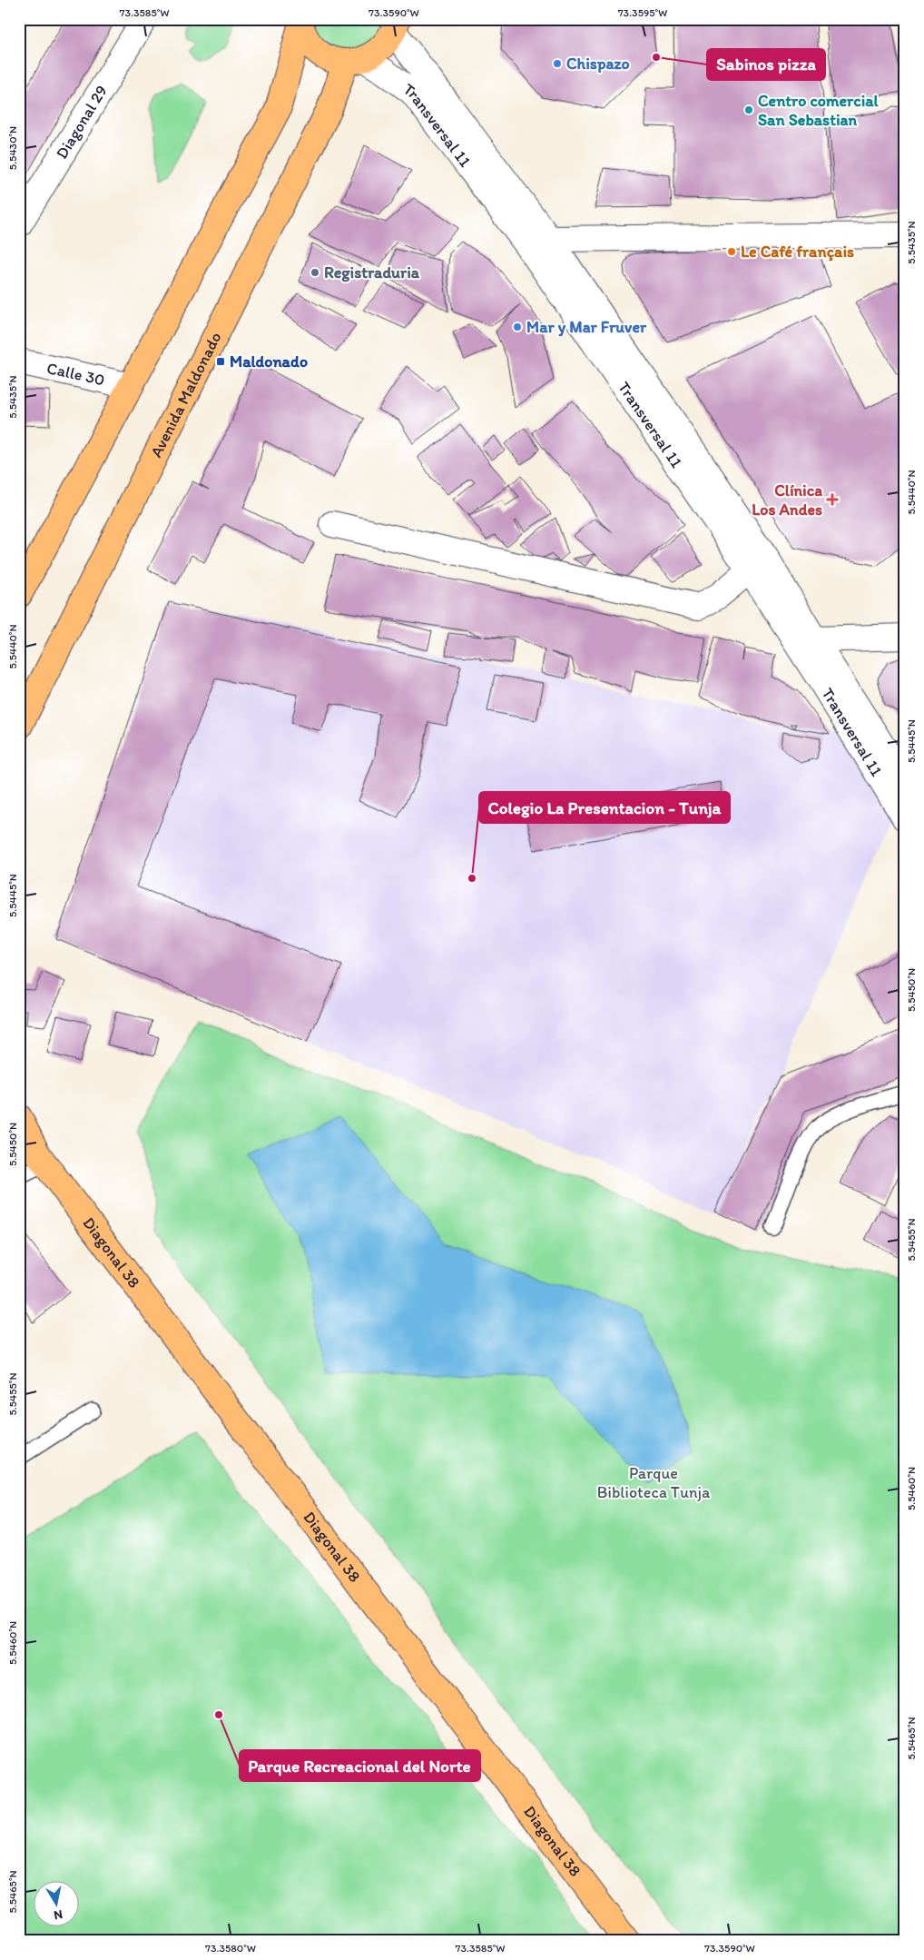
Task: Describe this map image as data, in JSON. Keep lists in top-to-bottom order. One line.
{"streets":{"main road":["Avenida Maldonado","Diagonal 38"],"street":["Diagonal 29","Transversal 11","Calle 30"]},"crossings":[["Transversal 11","Avenida Maldonado"]],"parks":["Parque Biblioteca Tunja"],"places":{"other":["Sabinos pizza","Chispazo","Centro comercial San Sebastian","Le Café français","Registraduria","Mar y Mar Fruver","Colegio La Presentacion - Tunja","Parque Recreacional del Norte"],"transit":["Maldonado"],"health":["Clínica Los Andes"]},"north":"bottom","coordinates":["73.3585°W","73.3590°W","73.3595°W","5.5430°N","5.5435°N","5.5440°N","5.5445°N","5.5450°N","5.5455°N","5.5460°N","5.5465°N","73.3580°W"]}
